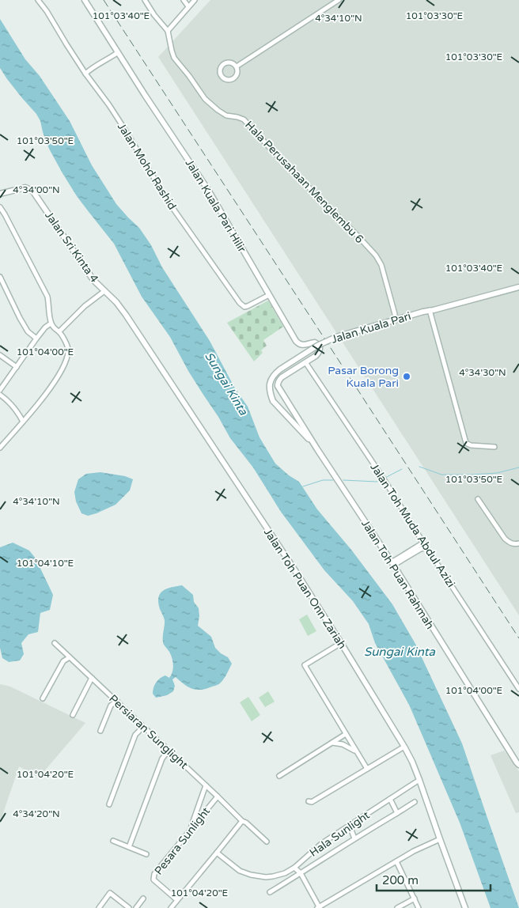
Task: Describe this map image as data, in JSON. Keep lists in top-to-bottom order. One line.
{"streets":{"street":["Jalan Mohd Rashid","Hala Perusahaan Menglembu 6","Jalan Kuala Pari Hilir","Jalan Sri Kinta 4","Jalan Kuala Pari","Jalan Toh Muda Abdul Azizi","Jalan Toh Puan Rahmah","Jalan Toh Puan Onn Zariah","Persiaran Sunglight","Hala Sunlight","Pesara Sunlight"]},"crossings":[["Jalan Mohd Rashid","Jalan Kuala Pari Hilir"],["Jalan Kuala Pari Hilir","Jalan Toh Muda Abdul Azizi"],["Jalan Kuala Pari Hilir","Jalan Toh Puan Rahmah"],["Jalan Sri Kinta 4","Jalan Toh Puan Onn Zariah"],["Jalan Toh Puan Onn Zariah","Hala Sunlight"],["Persiaran Sunglight","Pesara Sunlight"]],"water":["Sungai Kinta"],"places":["Pasar Borong Kuala Pari"],"scale_bar":"200 m","coordinates":["101°03'40\"E","101°03'30\"E","4°34'10\"N","101°03'50\"E","4°34'00\"N","101°04'00\"E","4°34'30\"N","101°04'10\"E","101°04'20\"E","4°34'20\"N"]}
